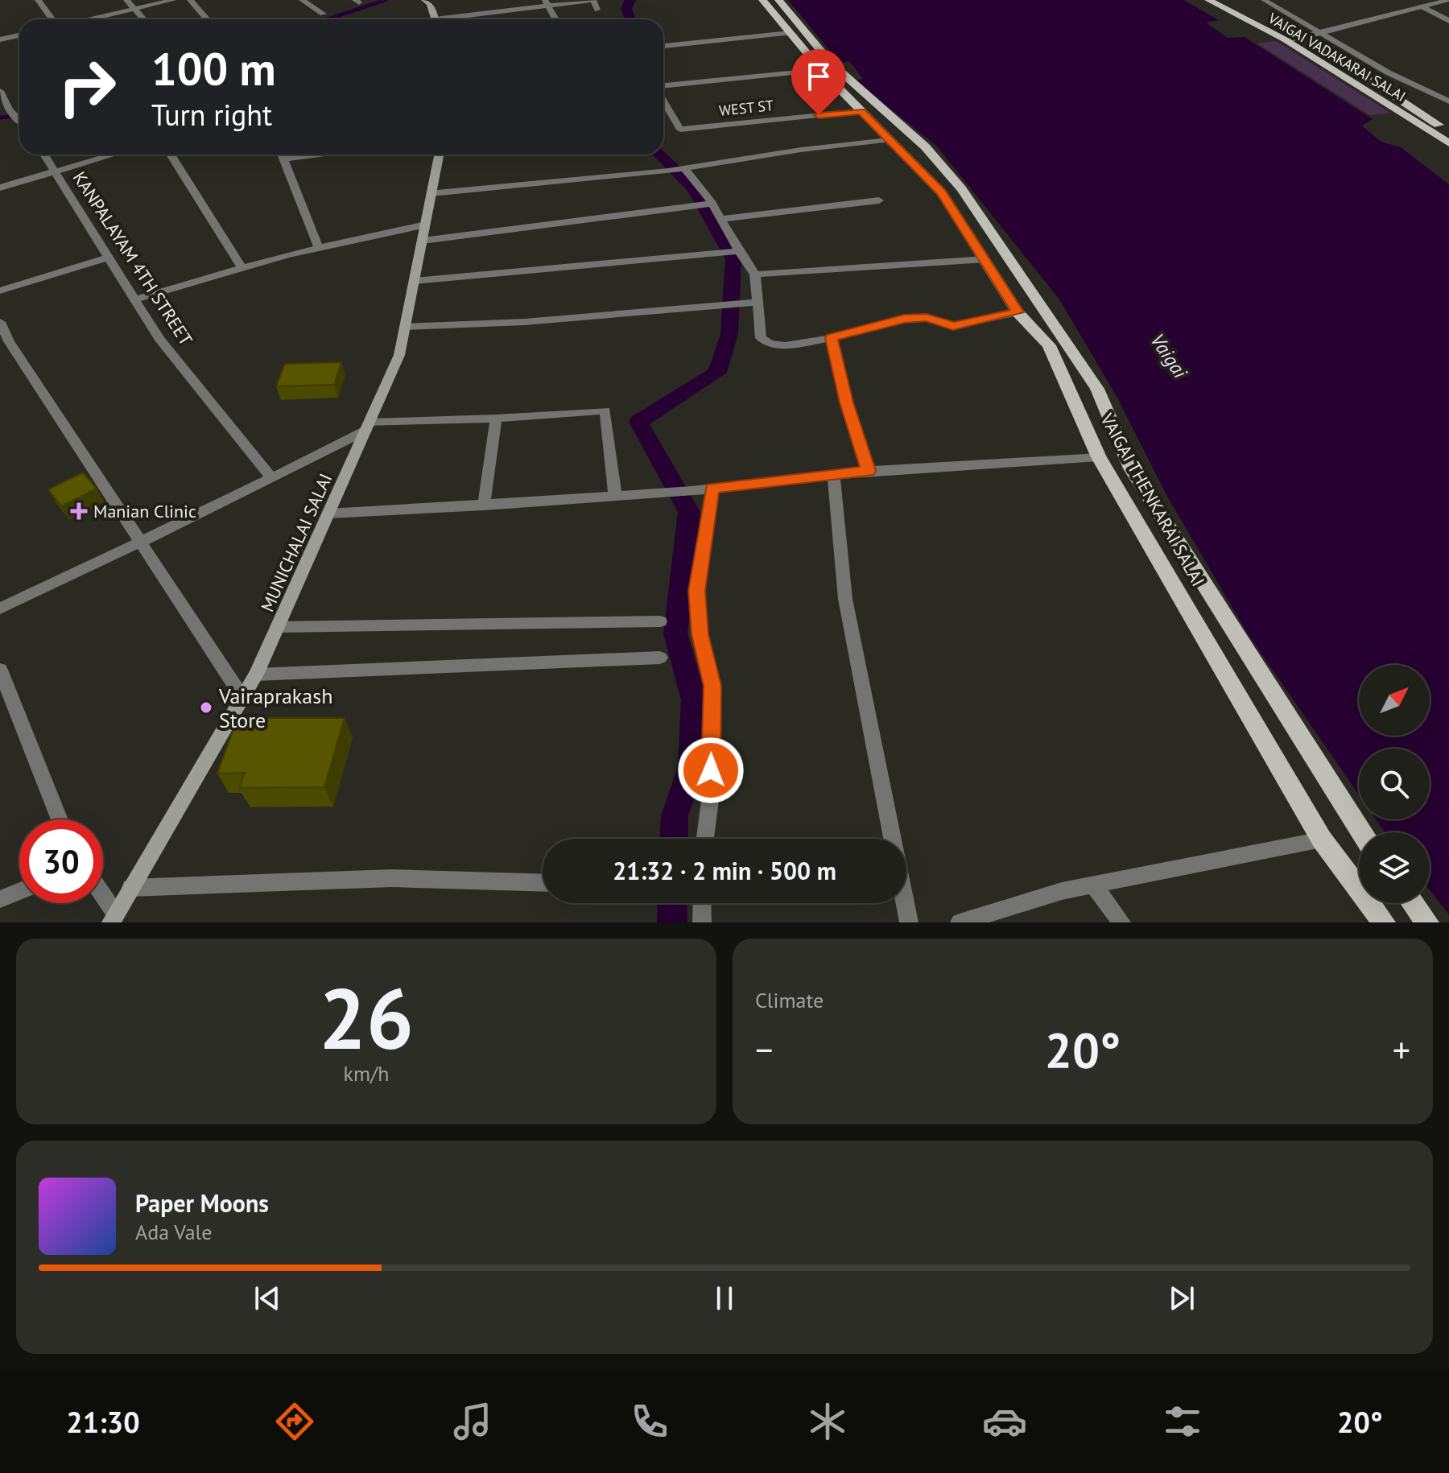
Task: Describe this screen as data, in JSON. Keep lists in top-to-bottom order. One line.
{"streets":{"main road":["VAIGAI VADAKARAI SALAI","VAIGAI THENKARAI SALAI","MUNICHALAI SALAI"],"street":["WEST ST","KANPALAYAM 4TH STREET"]},"crossings":[["WEST ST","VAIGAI THENKARAI SALAI"]],"water":["Vaigai"],"places":{"health":["Manian Clinic"],"other":["Vairaprakash Store"]},"north":"top right","page":{"turn":["100 m","Turn right"],"limit":"30","trip":"21:32 · 2 min · 500 m","tile":[["26","km/h"],"Climate"],"heat":["−","20°","+"],"song":["Paper Moons","Ada Vale"],"tabs":["21:30","20°"]}}
